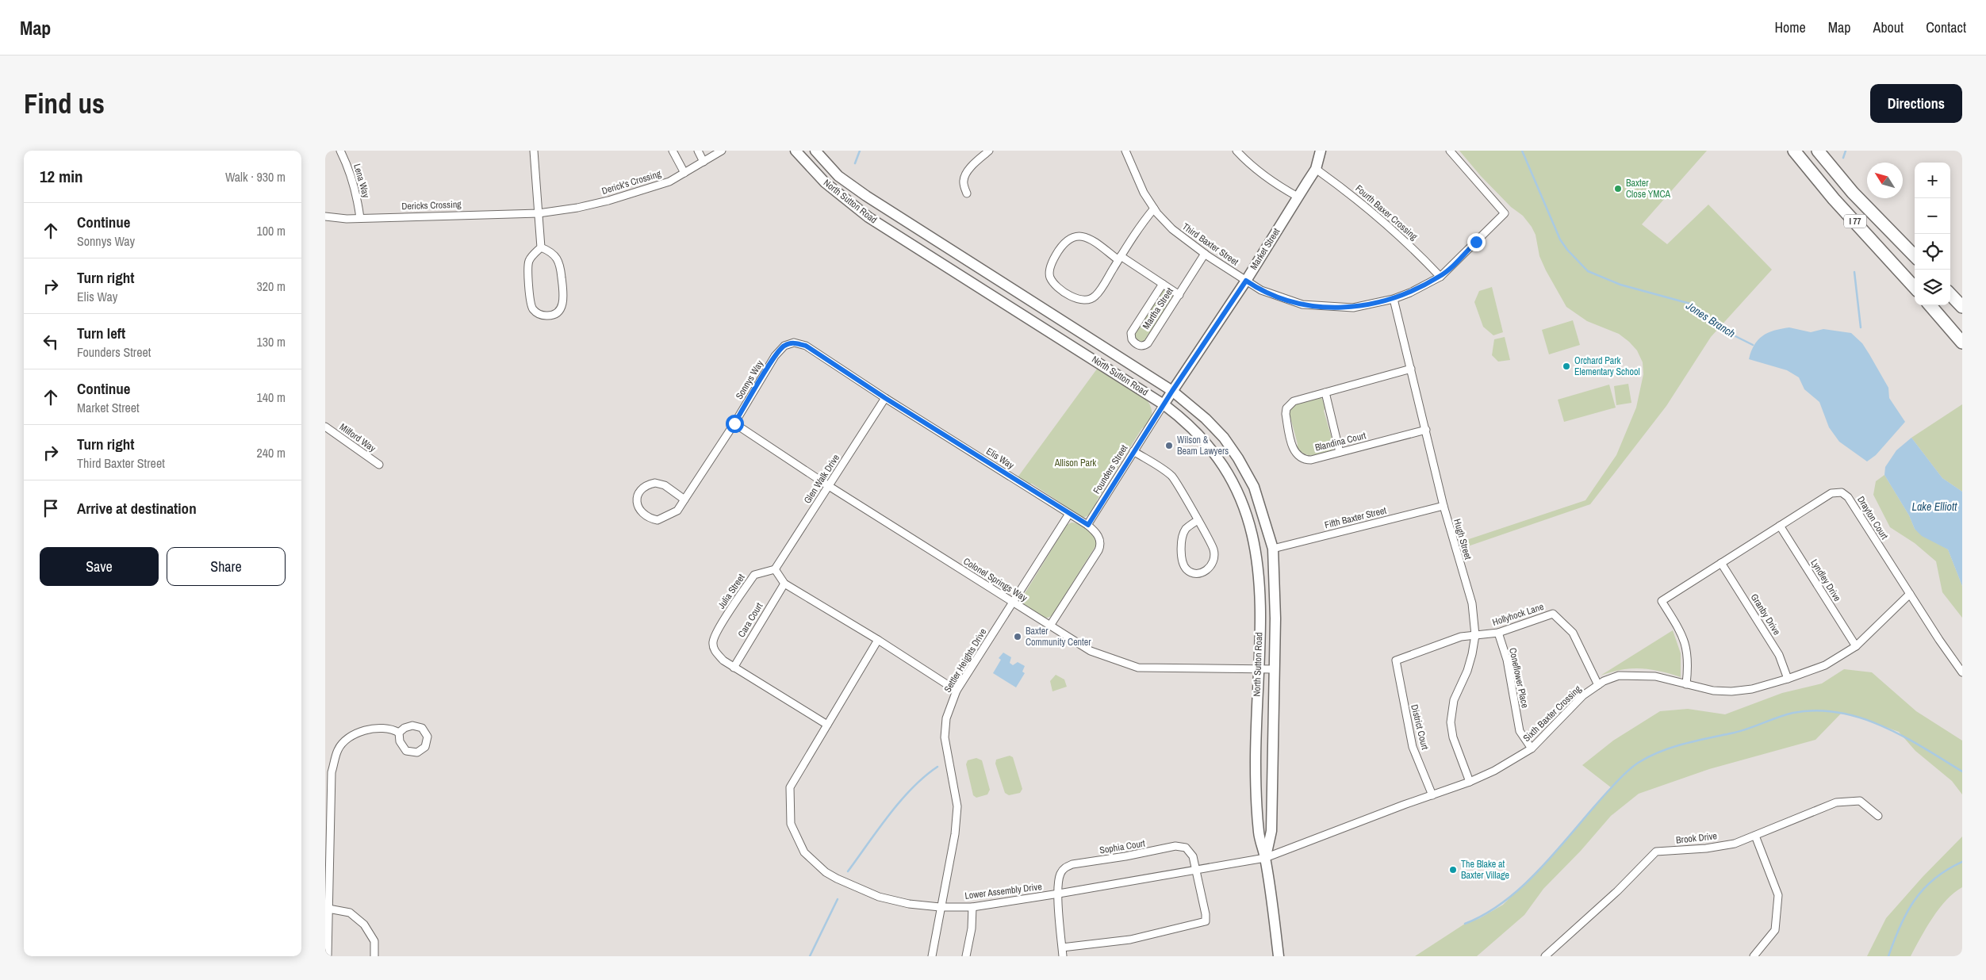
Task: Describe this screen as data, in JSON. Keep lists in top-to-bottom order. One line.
{"streets":{"highway":["I 77"],"main road":["North Sutton Road","Market Street"],"street":["Lena Way","Derick's Crossing","Dericks Crossing","Fourth Baxer Crossing","Third Baxter Street","Martha Street","Sonnys Way","Milford Way","Blandina Court","Elis Way","Founders Street","Glen Walk Drive","Fifth Baxter Street","Drayton Court","Hugh Street","Colonel Springs Way","Lyndley Drive","Julia Street","Hollyhock Lane","Granby Drive","Cara Court","Settler Heights Drive","Coneflower Place","Sixth Baxter Crossing","District Court","Brook Drive","Sophia Court","Lower Assembly Drive"]},"crossings":[["Lena Way","Dericks Crossing"],["Derick's Crossing","Dericks Crossing"],["North Sutton Road","Market Street"],["North Sutton Road","Founders Street"],["North Sutton Road","Fifth Baxter Street"],["North Sutton Road","Colonel Springs Way"],["North Sutton Road","Sixth Baxter Crossing"],["North Sutton Road","Lower Assembly Drive"],["Fourth Baxer Crossing","Third Baxter Street"],["Fourth Baxer Crossing","Market Street"],["Third Baxter Street","Market Street"],["Third Baxter Street","Martha Street"],["Third Baxter Street","Hugh Street"],["Market Street","Founders Street"],["Sonnys Way","Elis Way"],["Sonnys Way","Colonel Springs Way"],["Blandina Court","Hugh Street"],["Elis Way","Founders Street"],["Elis Way","Glen Walk Drive"],["Elis Way","Colonel Springs Way"],["Elis Way","Settler Heights Drive"],["Glen Walk Drive","Colonel Springs Way"],["Glen Walk Drive","Julia Street"],["Fifth Baxter Street","Hugh Street"],["Drayton Court","Lyndley Drive"],["Drayton Court","Granby Drive"],["Drayton Court","Sixth Baxter Crossing"],["Hugh Street","Hollyhock Lane"],["Hugh Street","Sixth Baxter Crossing"],["Colonel Springs Way","Settler Heights Drive"],["Lyndley Drive","Sixth Baxter Crossing"],["Julia Street","Cara Court"],["Julia Street","Lower Assembly Drive"],["Hollyhock Lane","Coneflower Place"],["Hollyhock Lane","Sixth Baxter Crossing"],["Hollyhock Lane","District Court"],["Granby Drive","Sixth Baxter Crossing"],["Settler Heights Drive","Lower Assembly Drive"],["Coneflower Place","Sixth Baxter Crossing"],["Sixth Baxter Crossing","District Court"],["Sixth Baxter Crossing","Lower Assembly Drive"],["Sophia Court","Lower Assembly Drive"]],"water":["Jones Branch","Lake Elliott"],"parks":["Allison Park"],"places":["Baxter Close YMCA","Orchard Park Elementary School","Wilson & Beam Lawyers","Baxter Community Center","The Blake at Baxter Village"],"north":"top left","page":{"header":"Map","nav":["Home","Map","About","Contact"],"buttons":["Directions",["Save","Share"]],"title":"Find us","heading":["12 min","Walk · 930 m"],"map_buttons":["+","−"],"list":[["Continue","Sonnys Way","100 m"],["Turn right","Elis Way","320 m"],["Turn left","Founders Street","130 m"],["Continue","Market Street","140 m"],["Turn right","Third Baxter Street","240 m"],"Arrive at destination"]}}
